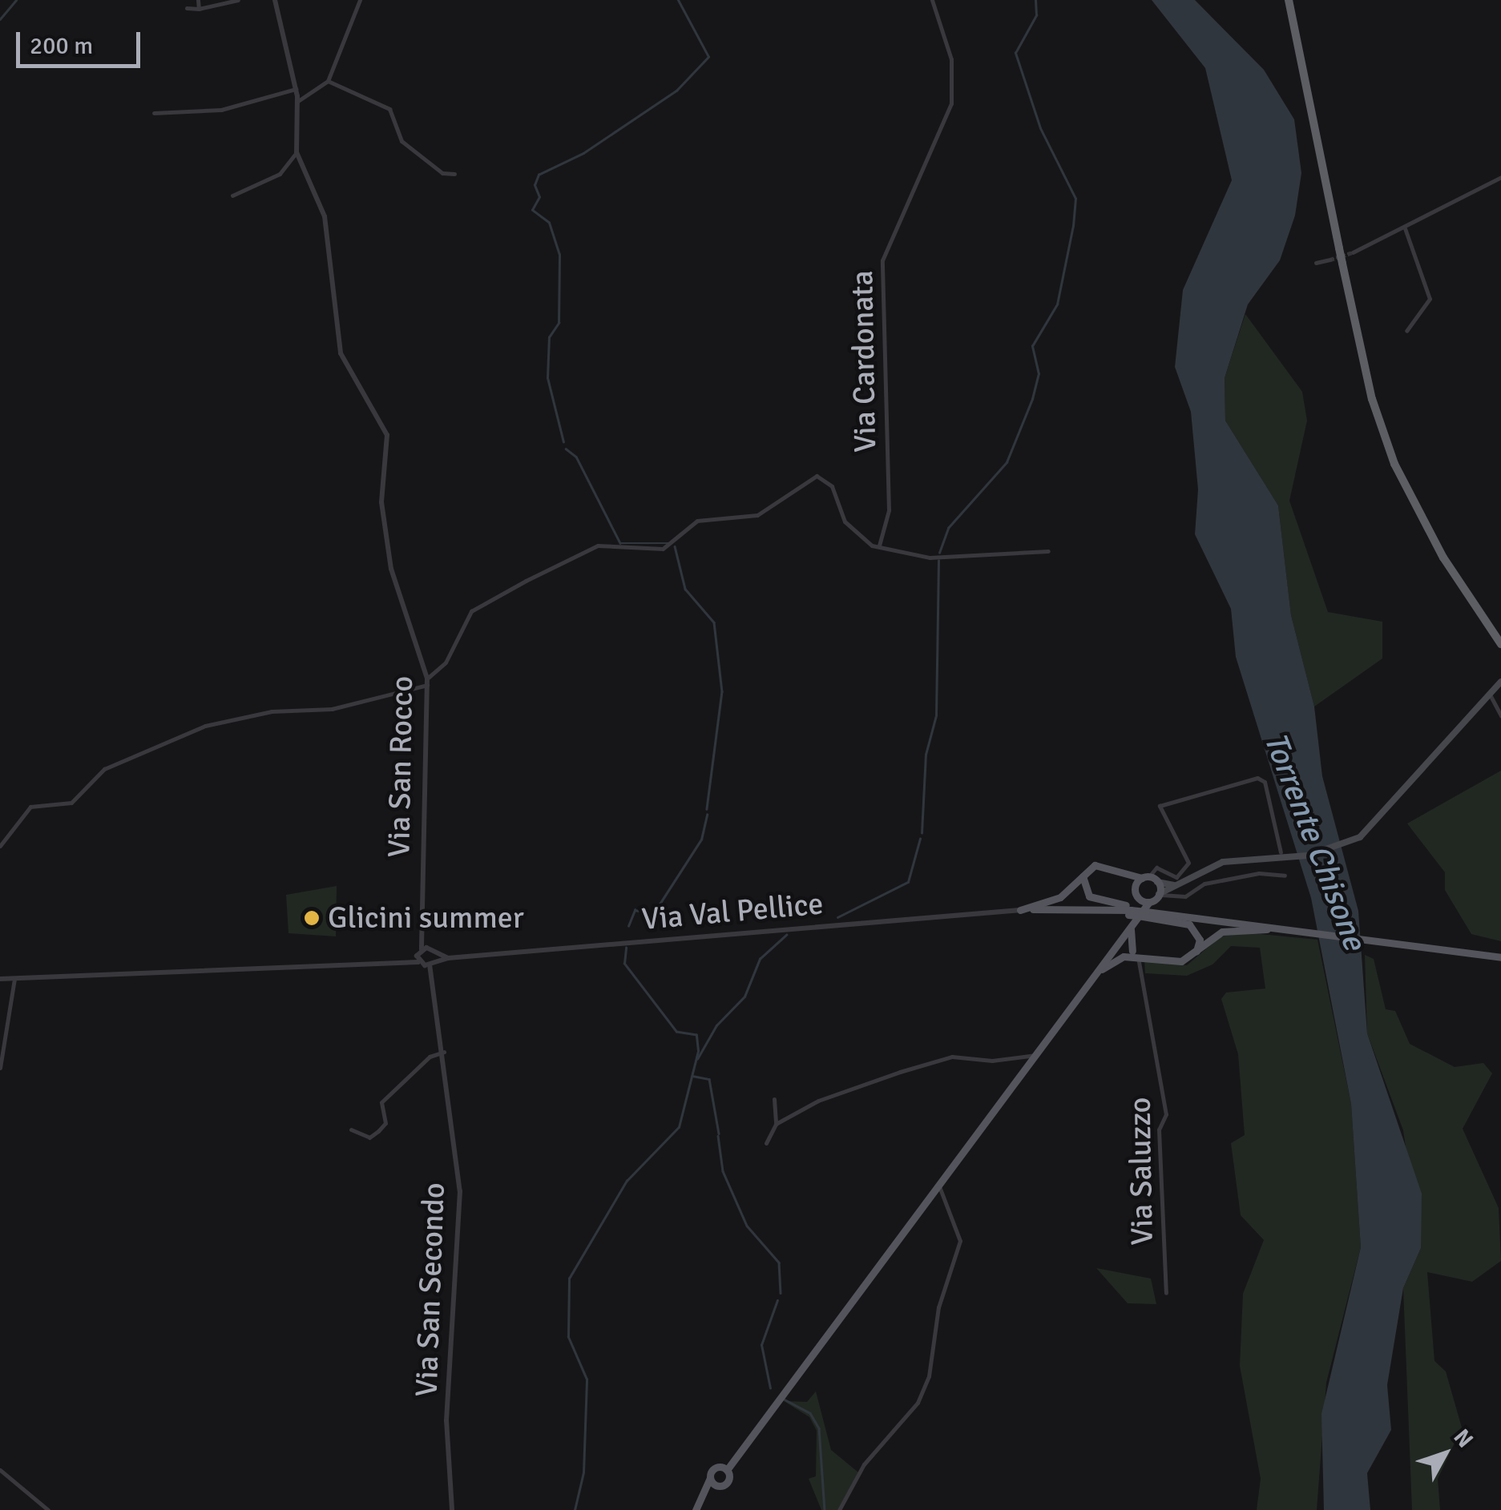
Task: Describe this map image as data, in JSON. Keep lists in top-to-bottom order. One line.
{"streets":{"street":["Via Cardonata","Via San Rocco","Via Val Pellice","Via Saluzzo","Via San Secondo"]},"crossings":[["Via San Rocco","Via Val Pellice"],["Via San Rocco","Via San Secondo"],["Via Val Pellice","Via San Secondo"]],"water":["Torrente Chisone"],"places":["Glicini summer"],"scale_bar":"200 m","north":"top right"}
